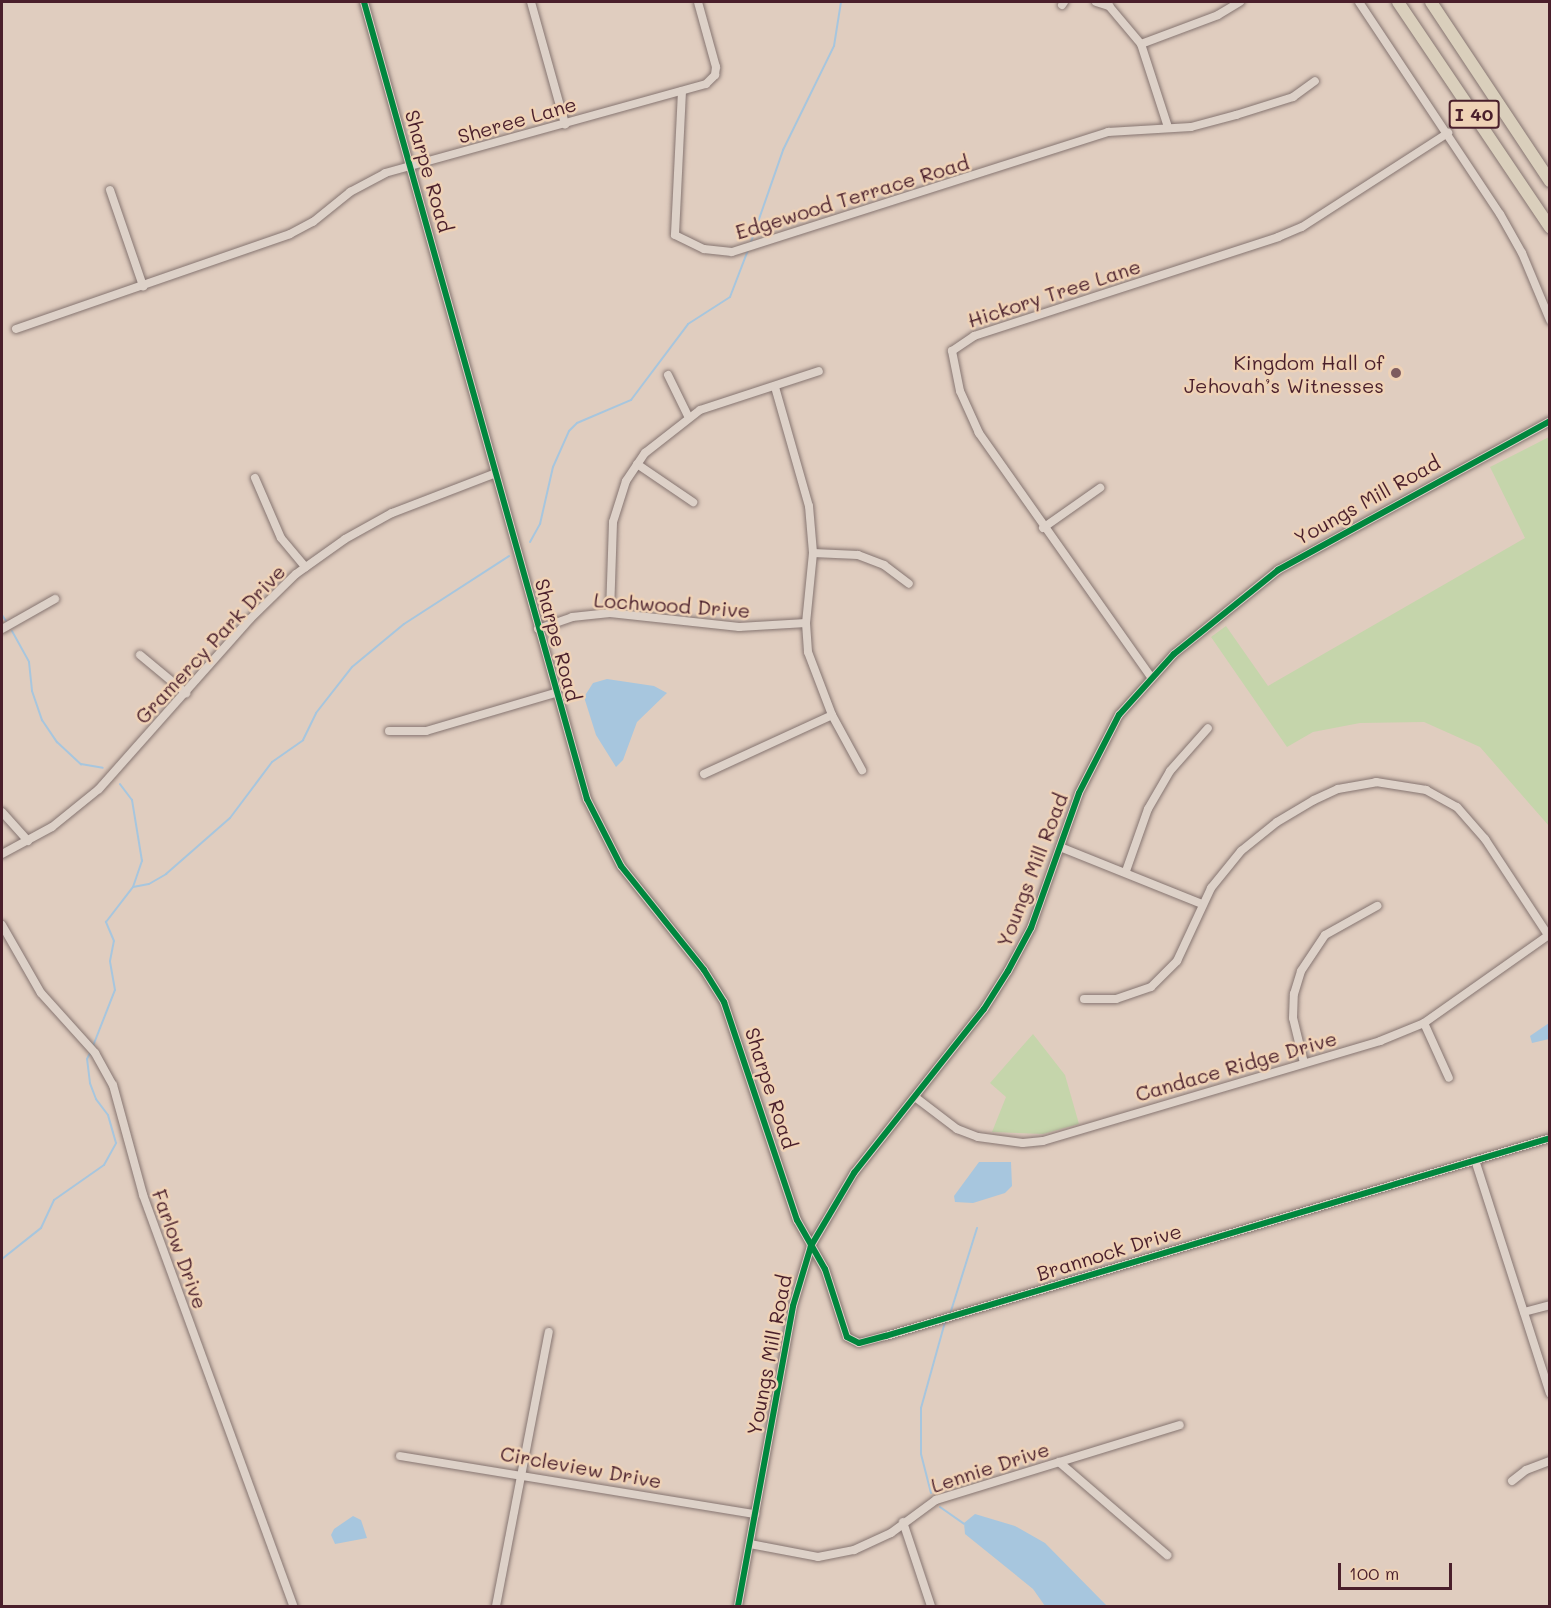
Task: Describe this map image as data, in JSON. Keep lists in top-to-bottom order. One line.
{"streets":{"highway":["I 40"],"street":["Sheree Lane","Sharpe Road","Edgewood Terrace Road","Hickory Tree Lane","Youngs Mill Road","Lochwood Drive","Gramercy Park Drive","Candace Ridge Drive","Farlow Drive","Brannock Drive","Circleview Drive","Lennie Drive"]},"crossings":[["Sheree Lane","Sharpe Road"],["Sheree Lane","Edgewood Terrace Road"],["Sharpe Road","Youngs Mill Road"],["Sharpe Road","Lochwood Drive"],["Sharpe Road","Gramercy Park Drive"],["Sharpe Road","Brannock Drive"],["Hickory Tree Lane","Youngs Mill Road"],["Youngs Mill Road","Candace Ridge Drive"],["Youngs Mill Road","Brannock Drive"],["Youngs Mill Road","Circleview Drive"],["Youngs Mill Road","Lennie Drive"]],"places":["Kingdom Hall of Jehovah’s Witnesses"],"scale_bar":"100 m"}
